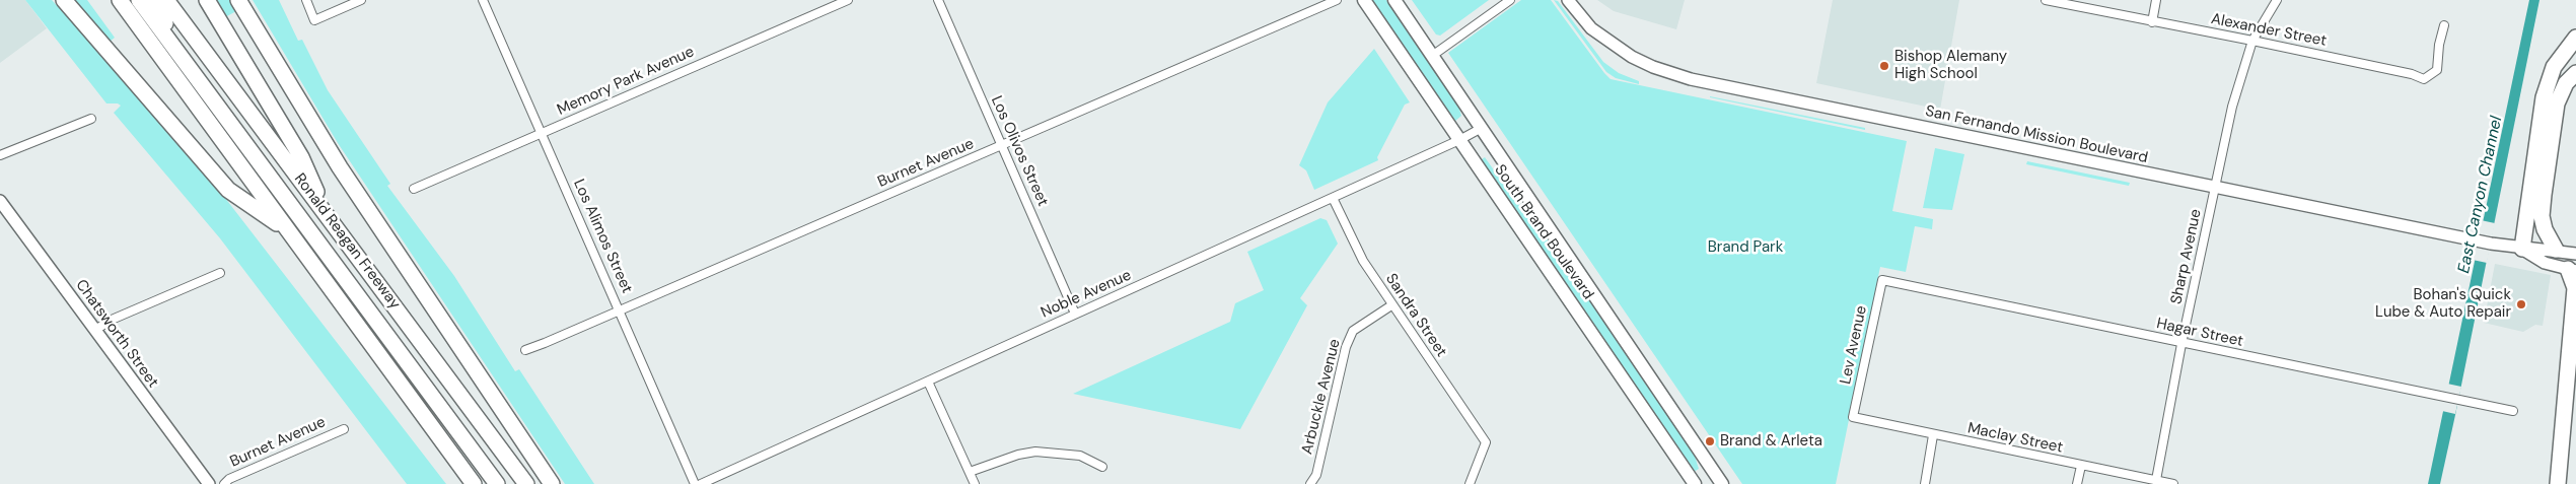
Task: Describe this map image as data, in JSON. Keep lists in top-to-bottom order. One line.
{"streets":{"highway":["Ronald Reagan Freeway"],"main road":["San Fernando Mission Boulevard","South Brand Boulevard","Chatsworth Street"],"street":["Alexander Street","Memory Park Avenue","Los Olivos Street","Burnet Avenue","Los Alimos Street","Sharp Avenue","Noble Avenue","Sandra Street","Hagar Street","Lev Avenue","Arbuckle Avenue","Maclay Street"]},"crossings":[["Alexander Street","Sharp Avenue"],["Memory Park Avenue","Los Alimos Street"],["San Fernando Mission Boulevard","Sharp Avenue"],["Los Olivos Street","Burnet Avenue"],["Los Olivos Street","Noble Avenue"],["Burnet Avenue","Los Alimos Street"],["South Brand Boulevard","Noble Avenue"],["Sharp Avenue","Hagar Street"],["Sharp Avenue","Maclay Street"],["Noble Avenue","Sandra Street"],["Sandra Street","Arbuckle Avenue"],["Hagar Street","Lev Avenue"],["Lev Avenue","Maclay Street"]],"water":["East Canyon Channel"],"parks":["Brand Park"],"places":["Bishop Alemany High School","Bohan's Quick Lube & Auto Repair","Brand & Arleta"]}
